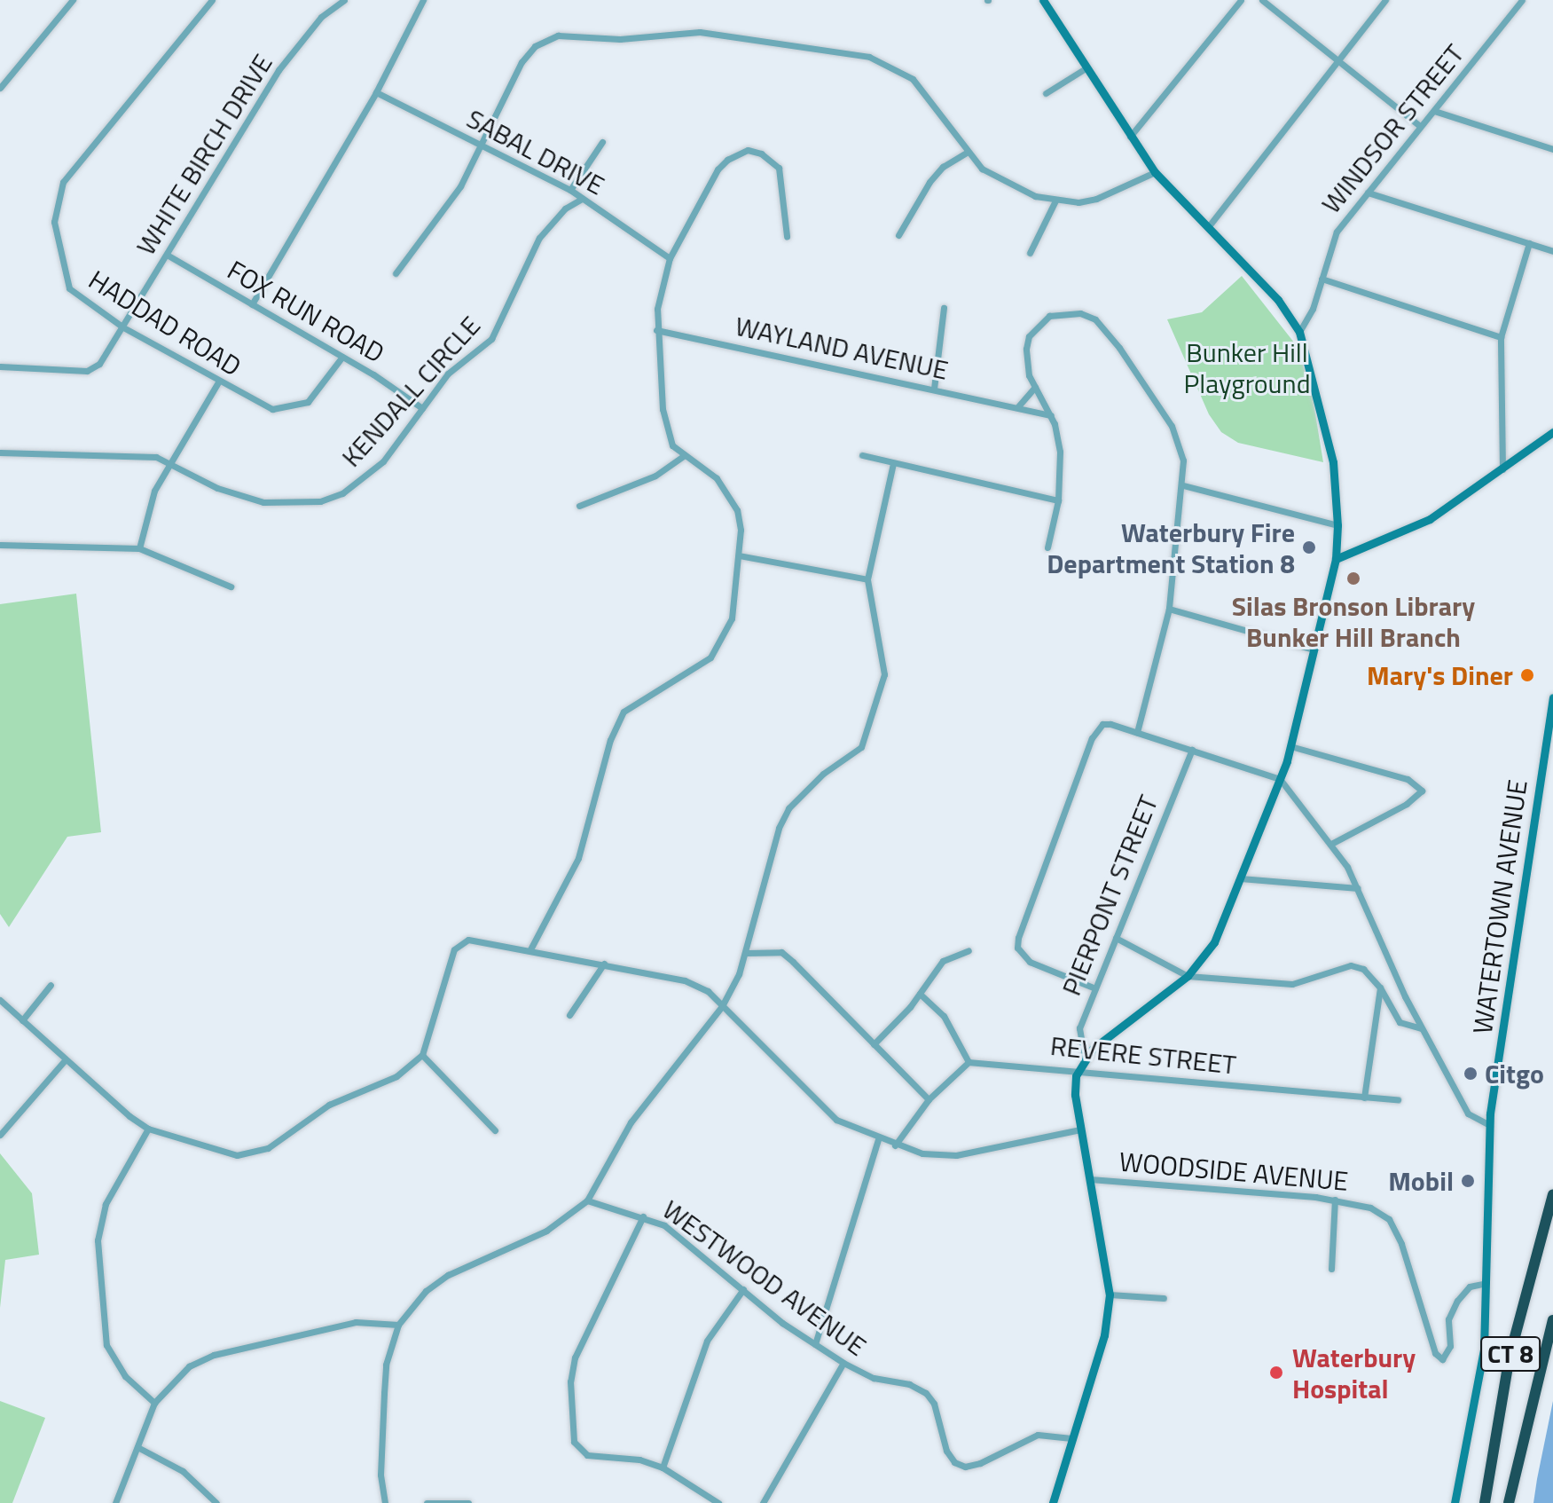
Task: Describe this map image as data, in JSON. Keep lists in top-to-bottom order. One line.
{"streets":{"highway":["CT 8"],"main road":["WATERTOWN AVENUE"],"street":["WINDSOR STREET","SABAL DRIVE","WHITE BIRCH DRIVE","FOX RUN ROAD","HADDAD ROAD","WAYLAND AVENUE","KENDALL CIRCLE","PIERPONT STREET","REVERE STREET","WOODSIDE AVENUE","WESTWOOD AVENUE"]},"crossings":[["SABAL DRIVE","KENDALL CIRCLE"],["WHITE BIRCH DRIVE","FOX RUN ROAD"],["WHITE BIRCH DRIVE","HADDAD ROAD"],["FOX RUN ROAD","HADDAD ROAD"],["FOX RUN ROAD","KENDALL CIRCLE"],["WATERTOWN AVENUE","WOODSIDE AVENUE"]],"parks":["Bunker Hill Playground"],"places":["Waterbury Fire Department Station 8","Silas Bronson Library Bunker Hill Branch","Mary's Diner","Citgo","Mobil","Waterbury Hospital"]}
